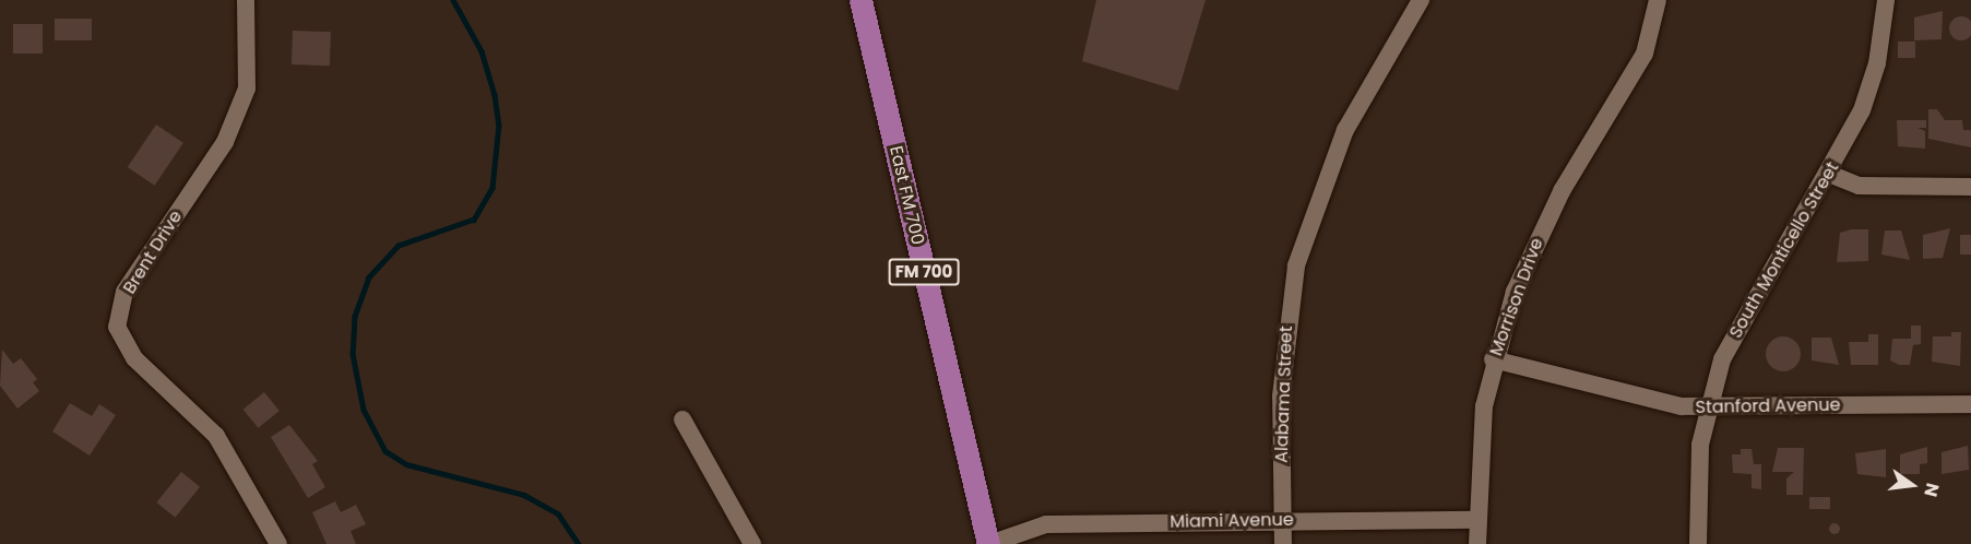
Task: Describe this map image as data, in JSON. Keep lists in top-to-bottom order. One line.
{"streets":{"main road":["East FM 700","FM 700"],"street":["South Monticello Street","Brent Drive","Morrison Drive","Alabama Street","Stanford Avenue","Miami Avenue"]},"crossings":[["East FM 700","Miami Avenue"],["South Monticello Street","Stanford Avenue"],["Morrison Drive","Stanford Avenue"],["Morrison Drive","Miami Avenue"],["Alabama Street","Miami Avenue"]],"north":"right"}
